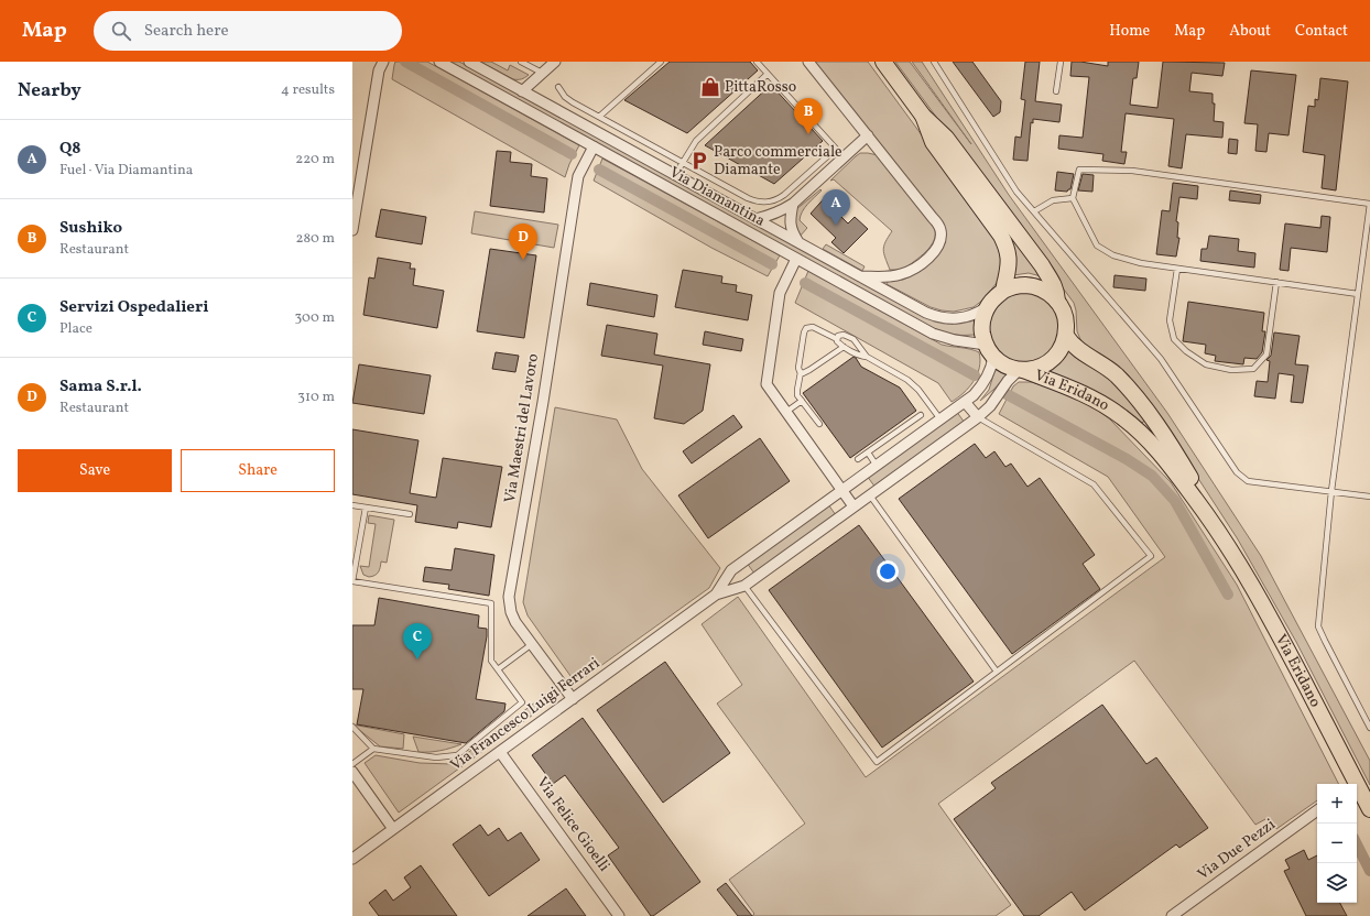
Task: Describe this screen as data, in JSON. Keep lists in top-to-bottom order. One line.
{"streets":{"main road":["Via Eridano"],"street":["Via Diamantina","Via Maestri del Lavoro","Via Francesco Luigi Ferrari","Via Felice Gioelli","Via Due Pezzi"]},"crossings":[["Via Diamantina","Via Eridano"],["Via Diamantina","Via Maestri del Lavoro"],["Via Diamantina","Via Francesco Luigi Ferrari"],["Via Eridano","Via Francesco Luigi Ferrari"],["Via Maestri del Lavoro","Via Francesco Luigi Ferrari"],["Via Francesco Luigi Ferrari","Via Felice Gioelli"]],"places":{"shop":["PittaRosso"],"parking":["Parco commerciale Diamante"]},"page":{"header":"Map","search":"Search here","nav":["Home","Map","About","Contact"],"heading":["Nearby","4 results"],"pins":["B","A","D","C"],"list":[{"mark":"A","name":"Q8","note":"Fuel · Via Diamantina","value":"220 m"},{"mark":"B","name":"Sushiko","note":"Restaurant","value":"280 m"},{"mark":"C","name":"Servizi Ospedalieri","note":"Place","value":"300 m"},{"mark":"D","name":"Sama S.r.l.","note":"Restaurant","value":"310 m"}],"buttons":["Save","Share"],"map_buttons":["+","−"]}}
